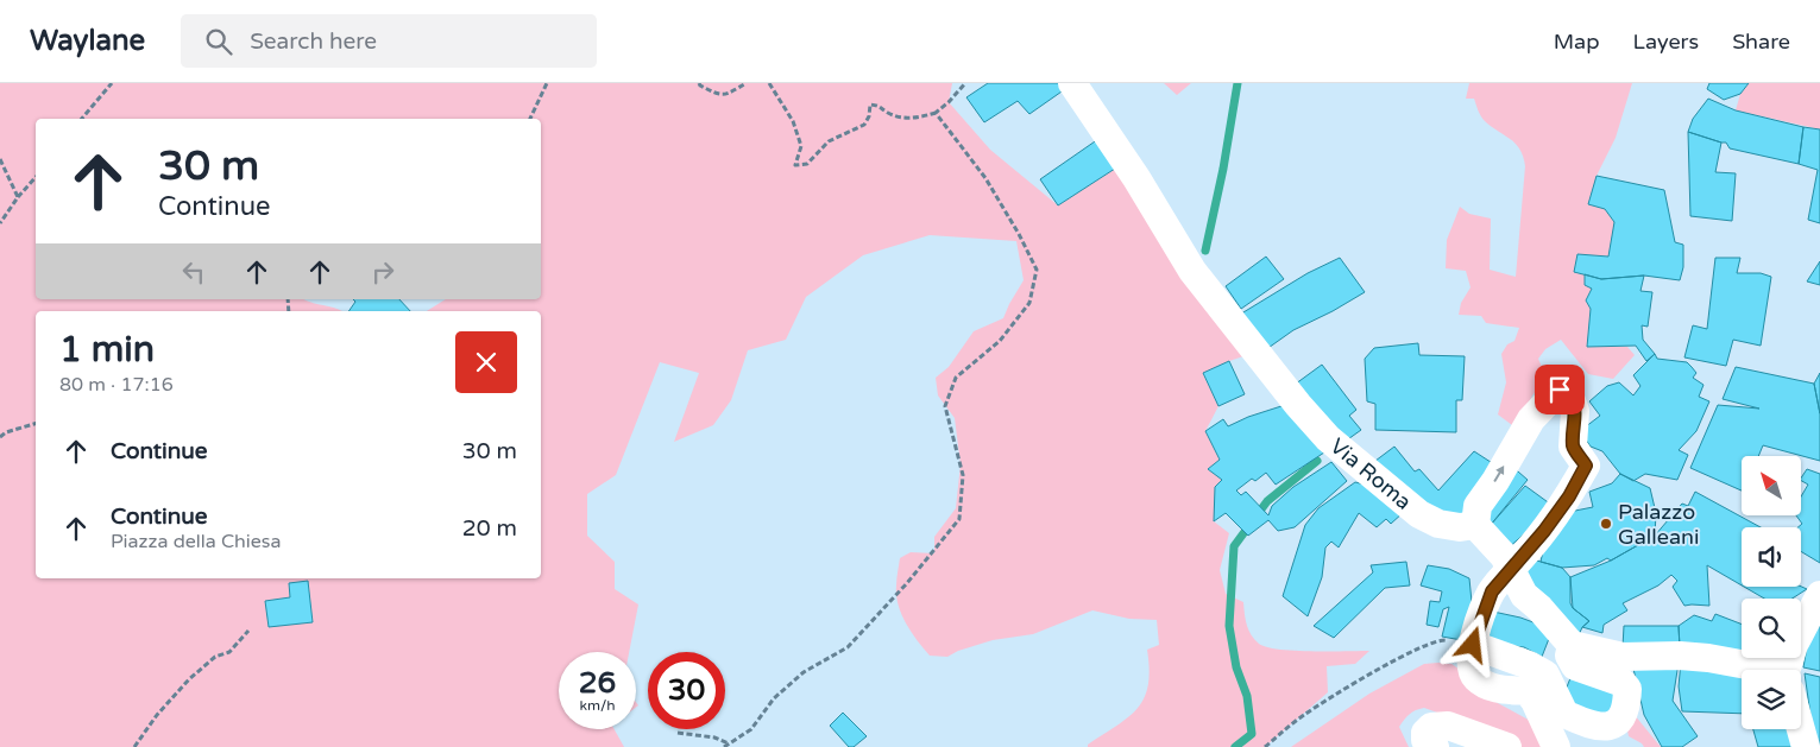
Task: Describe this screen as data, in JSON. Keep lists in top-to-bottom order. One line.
{"streets":{"street":["Via Roma"]},"places":["Palazzo Galleani"],"north":"top left","page":{"header":"Waylane","search":"Search here","nav":["Map","Layers","Share"],"turn":["30 m","Continue"],"heading":["1 min","80 m · 17:16"],"list":[{"name":"Continue","value":"30 m"},{"name":"Continue","note":"Piazza della Chiesa","value":"20 m"}],"speed":"26 km/h","limit":"30"}}
